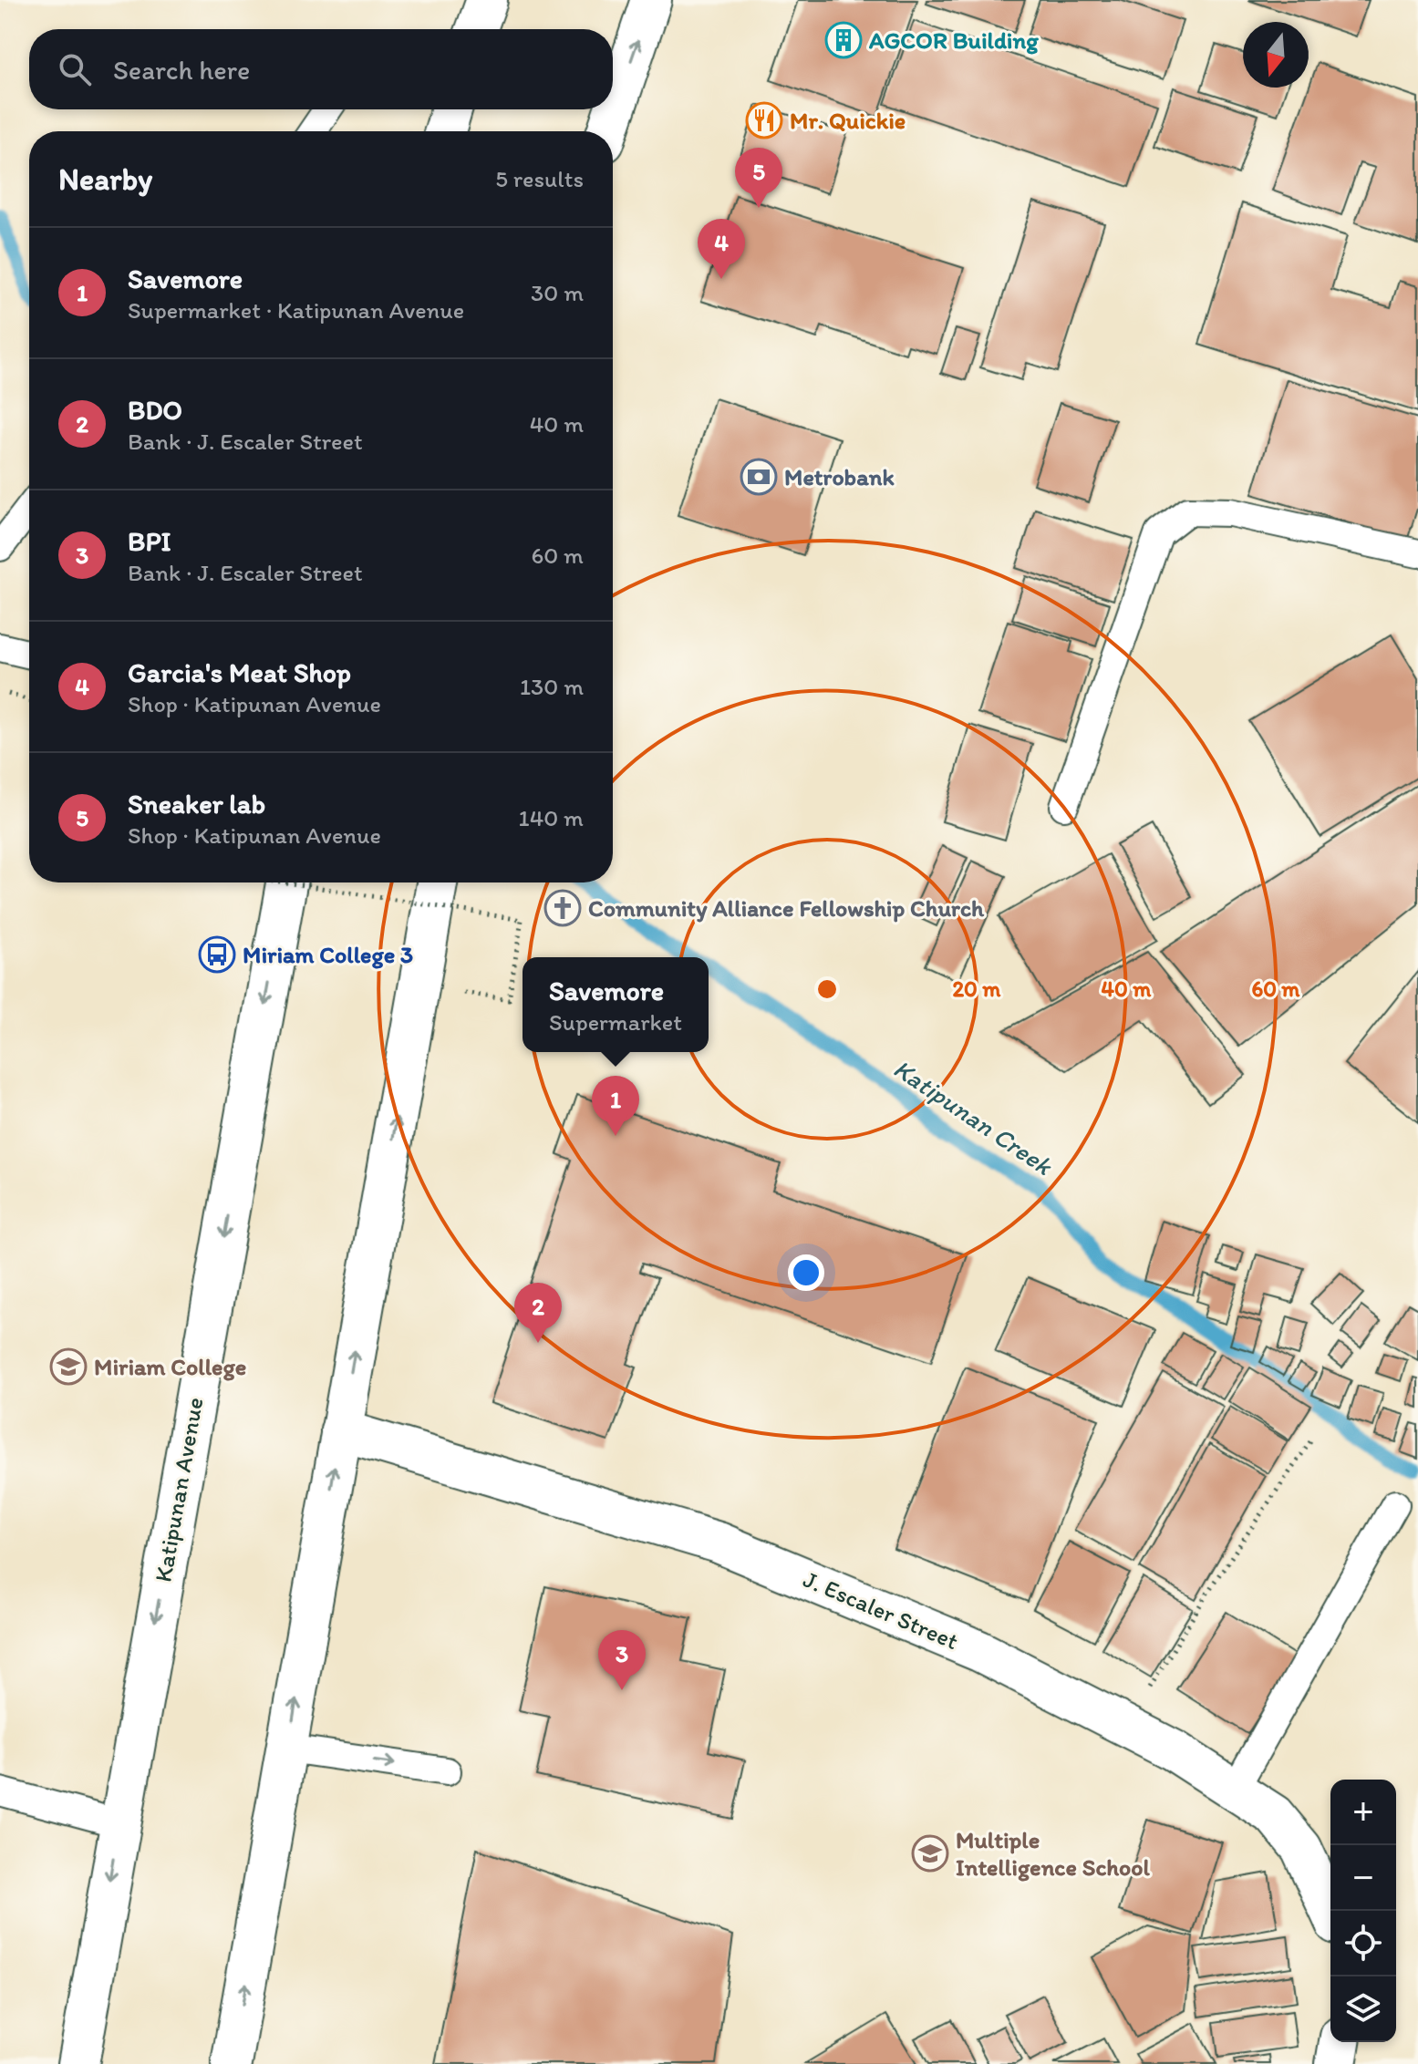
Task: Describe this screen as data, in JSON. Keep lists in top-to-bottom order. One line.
{"streets":{"main road":["Katipunan Avenue","J. Escaler Street"]},"water":["Katipunan Creek"],"places":{"building":["AGCOR Building"],"restaurant":["Mr. Quickie"],"bank":["Metrobank"],"church":["Community Alliance Fellowship Church"],"bus stop":["Miriam College 3"],"school or university":["Miriam College","Multiple Intelligence School"]},"north":"bottom","page":{"search":"Search here","heading":["Nearby","5 results"],"pins":["5","4","1","2","3"],"list":[{"mark":"1","name":"Savemore","note":"Supermarket · Katipunan Avenue","value":"30 m"},{"mark":"2","name":"BDO","note":"Bank · J. Escaler Street","value":"40 m"},{"mark":"3","name":"BPI","note":"Bank · J. Escaler Street","value":"60 m"},{"mark":"4","name":"Garcia's Meat Shop","note":"Shop · Katipunan Avenue","value":"130 m"},{"mark":"5","name":"Sneaker lab","note":"Shop · Katipunan Avenue","value":"140 m"}],"popup":["Savemore","Supermarket"],"map_buttons":["+","−"]},"rings":["20 m","40 m","60 m"]}
